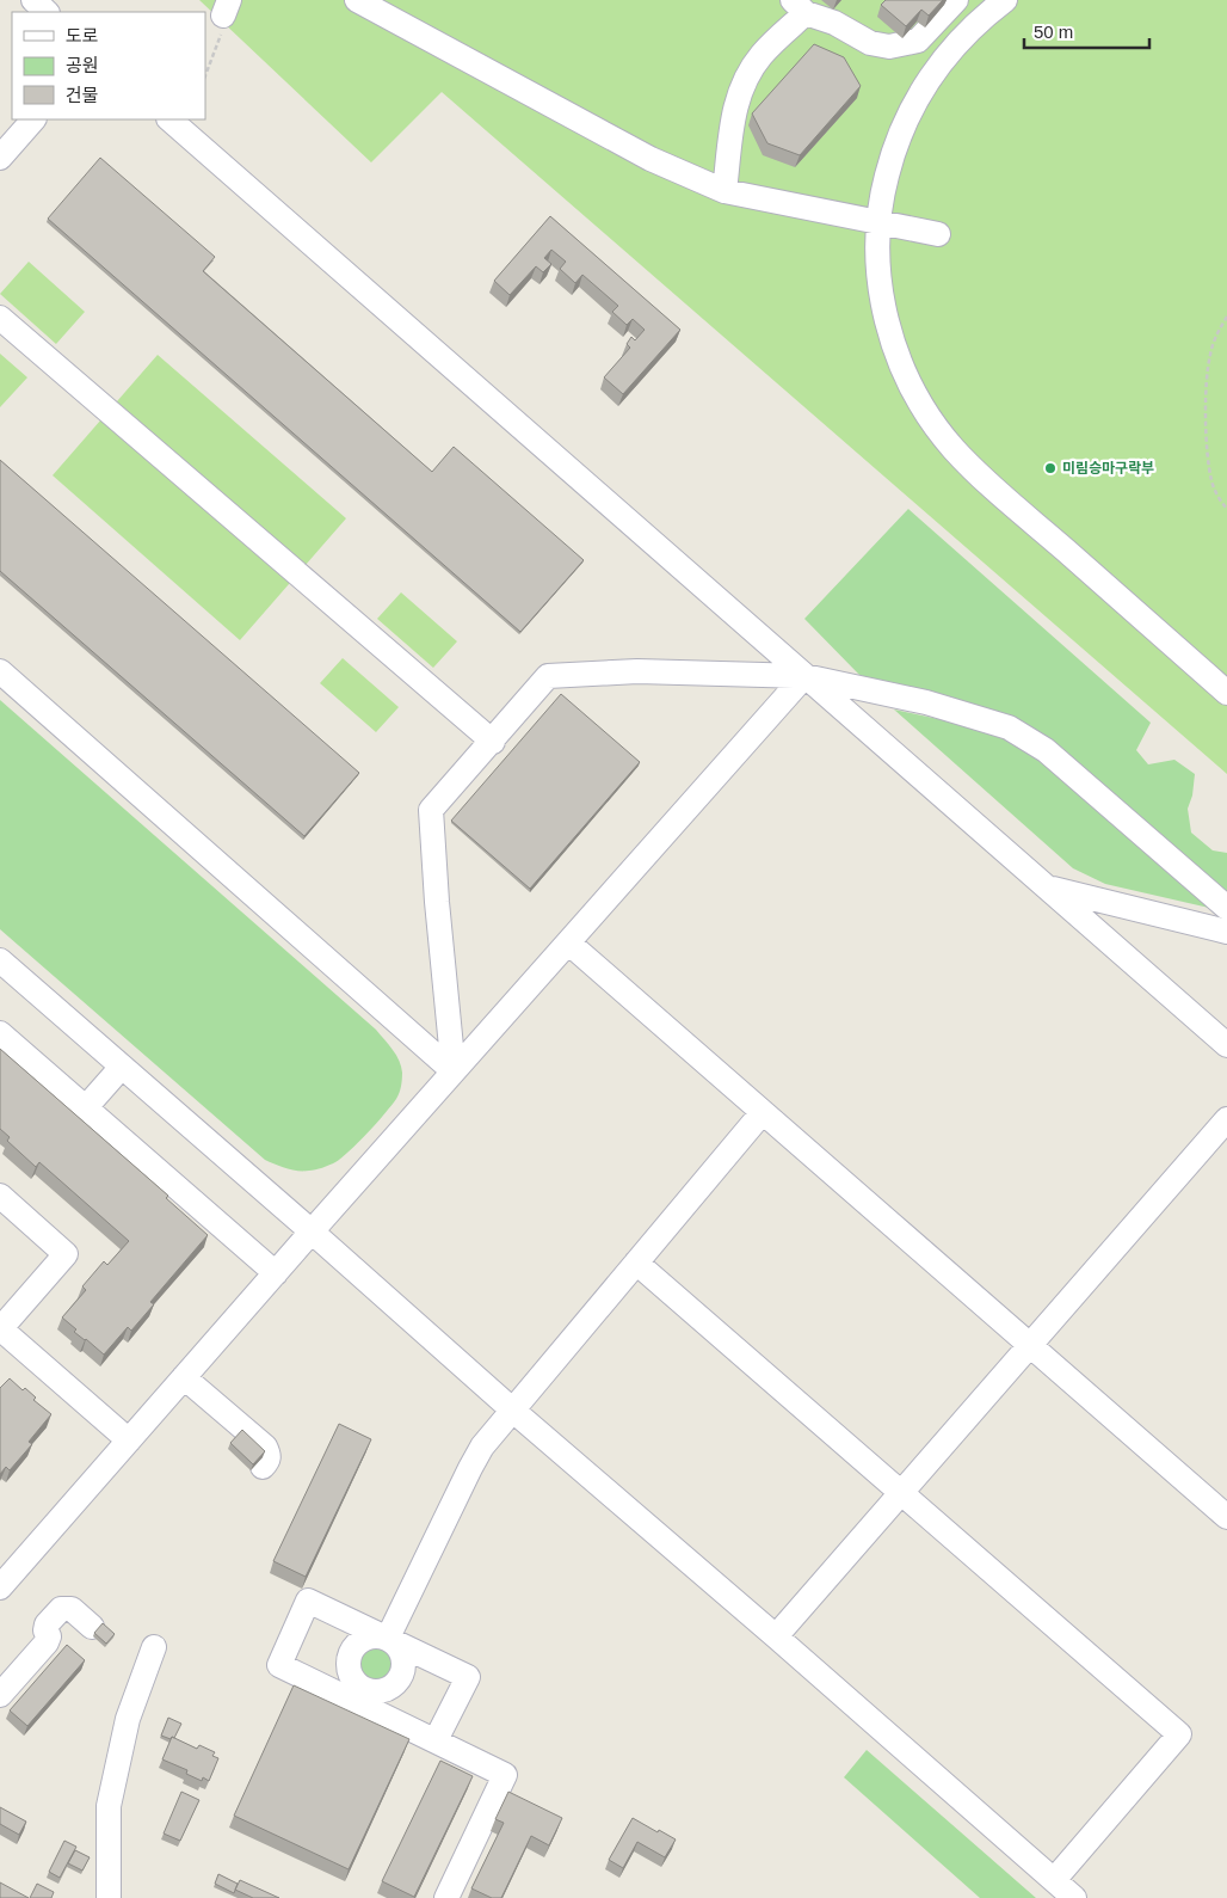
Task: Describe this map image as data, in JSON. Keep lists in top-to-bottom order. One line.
{"places":["미림승마구락부"],"legend":["도로","공원","건물"],"scale_bar":"50 m"}
